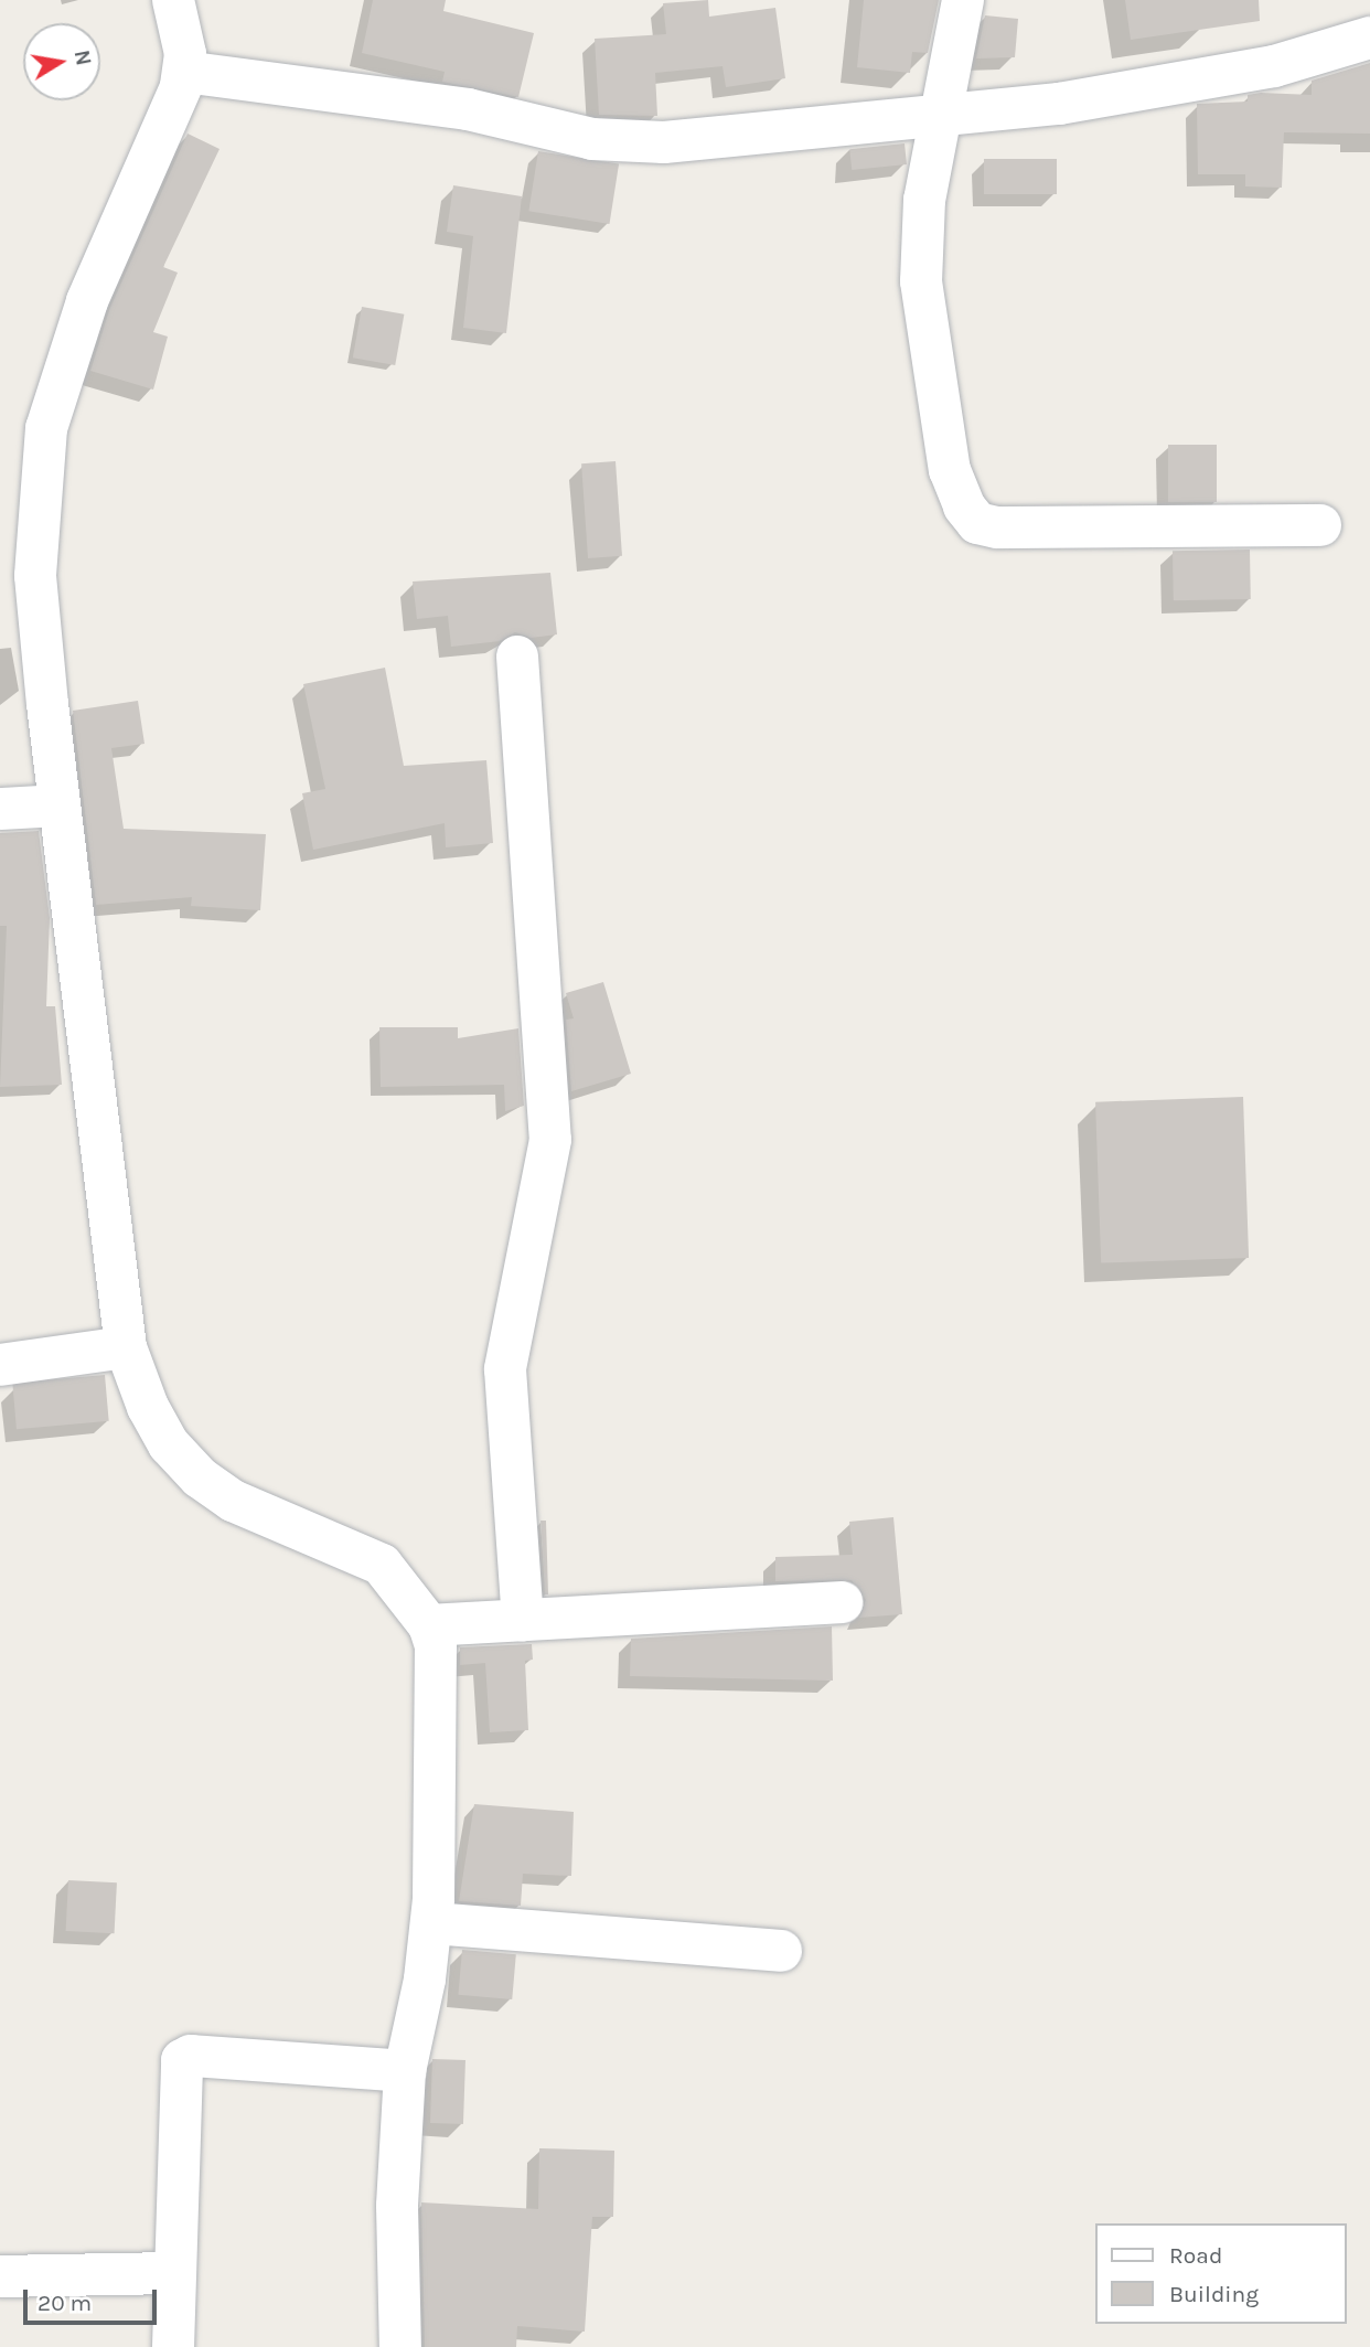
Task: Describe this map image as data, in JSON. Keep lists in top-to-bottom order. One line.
{"legend":["Road","Building"],"scale_bar":"20 m","north":"right"}
